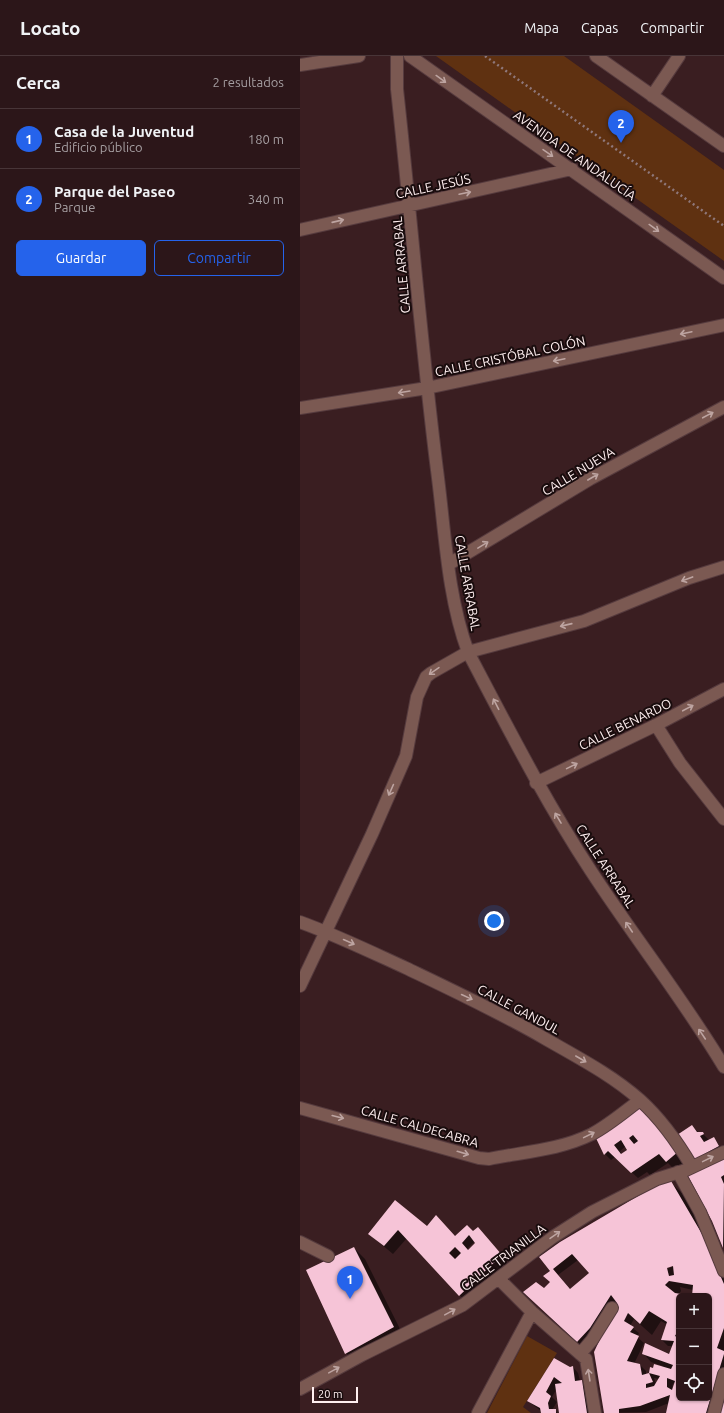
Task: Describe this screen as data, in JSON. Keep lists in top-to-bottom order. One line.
{"streets":{"street":["AVENIDA DE ANDALUCÍA","CALLE JESÚS","CALLE ARRABAL","CALLE CRISTÓBAL COLÓN","CALLE NUEVA","CALLE BENARDO","CALLE GANDUL","CALLE CALDECABRA","CALLE TRIANILLA"]},"crossings":[["AVENIDA DE ANDALUCÍA","CALLE JESÚS"],["CALLE JESÚS","CALLE ARRABAL"],["CALLE ARRABAL","CALLE CRISTÓBAL COLÓN"],["CALLE ARRABAL","CALLE NUEVA"],["CALLE ARRABAL","CALLE BENARDO"],["CALLE GANDUL","CALLE CALDECABRA"],["CALLE GANDUL","CALLE TRIANILLA"]],"one_way":["CALLE JESÚS","CALLE ARRABAL","CALLE CRISTÓBAL COLÓN","CALLE NUEVA","CALLE BENARDO","CALLE GANDUL","CALLE CALDECABRA","CALLE TRIANILLA"],"scale_bar":"20 m","page":{"header":"Locato","nav":["Mapa","Capas","Compartir"],"heading":["Cerca","2 resultados"],"list":[{"mark":"1","name":"Casa de la Juventud","note":"Edificio público","value":"180 m"},{"mark":"2","name":"Parque del Paseo","note":"Parque","value":"340 m"}],"pins":["2","1"],"buttons":["Guardar","Compartir"],"map_buttons":["+","−"],"scale":"20 m"}}
